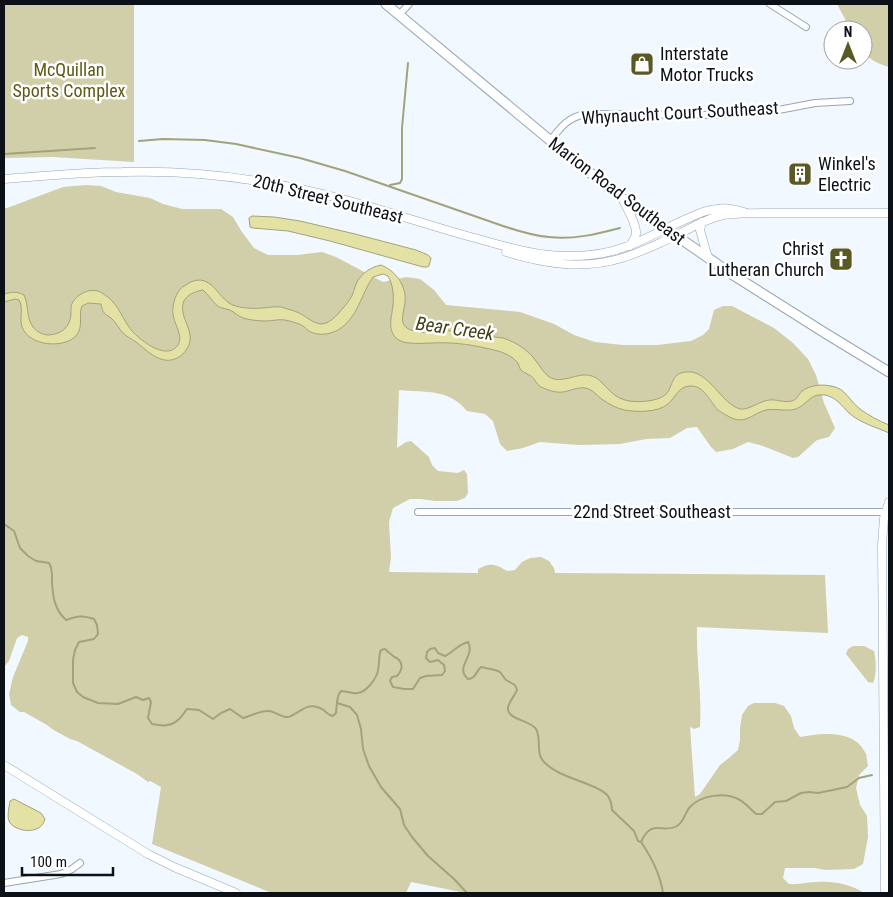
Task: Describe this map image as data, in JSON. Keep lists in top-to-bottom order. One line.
{"streets":{"main road":["Marion Road Southeast"],"street":["Whynaucht Court Southeast","20th Street Southeast","22nd Street Southeast"]},"crossings":[["Whynaucht Court Southeast","Marion Road Southeast"],["Marion Road Southeast","20th Street Southeast"]],"water":["Bear Creek"],"parks":["McQuillan Sports Complex"],"places":{"shop":["Interstate Motor Trucks"],"building":["Winkel's Electric"],"church":["Christ Lutheran Church"]},"scale_bar":"100 m","north":"top"}
